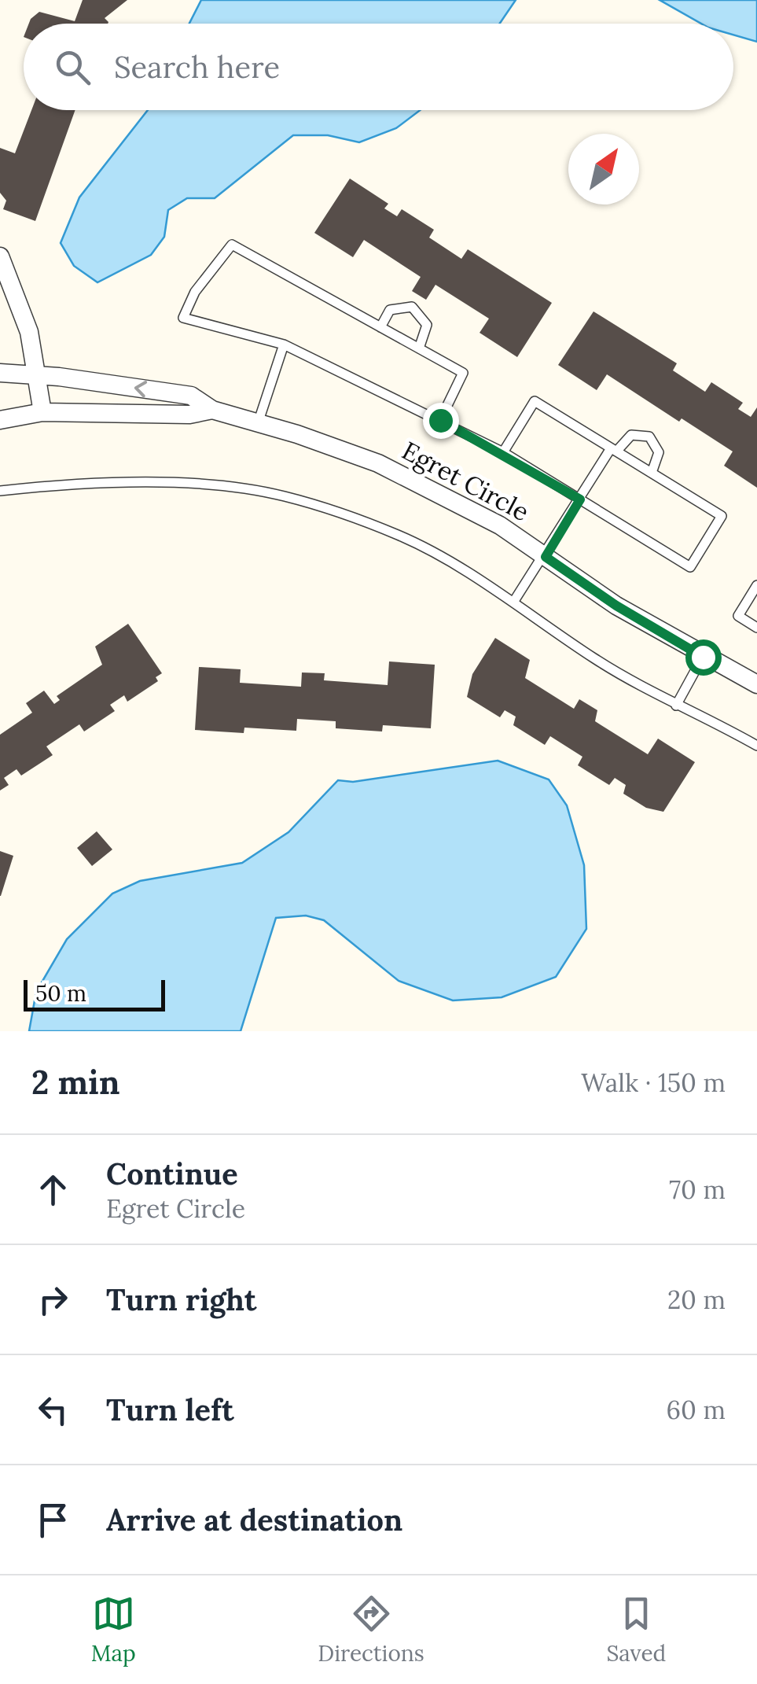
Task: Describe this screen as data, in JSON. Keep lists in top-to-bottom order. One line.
{"streets":{"street":["Egret Circle"]},"scale_bar":"50 m","north":"top right","page":{"search":"Search here","scale":"50 m","heading":["2 min","Walk · 150 m"],"list":[["Continue","Egret Circle","70 m"],["Turn right","20 m"],["Turn left","60 m"],"Arrive at destination"],"nav":["Map","Directions","Saved"]}}
